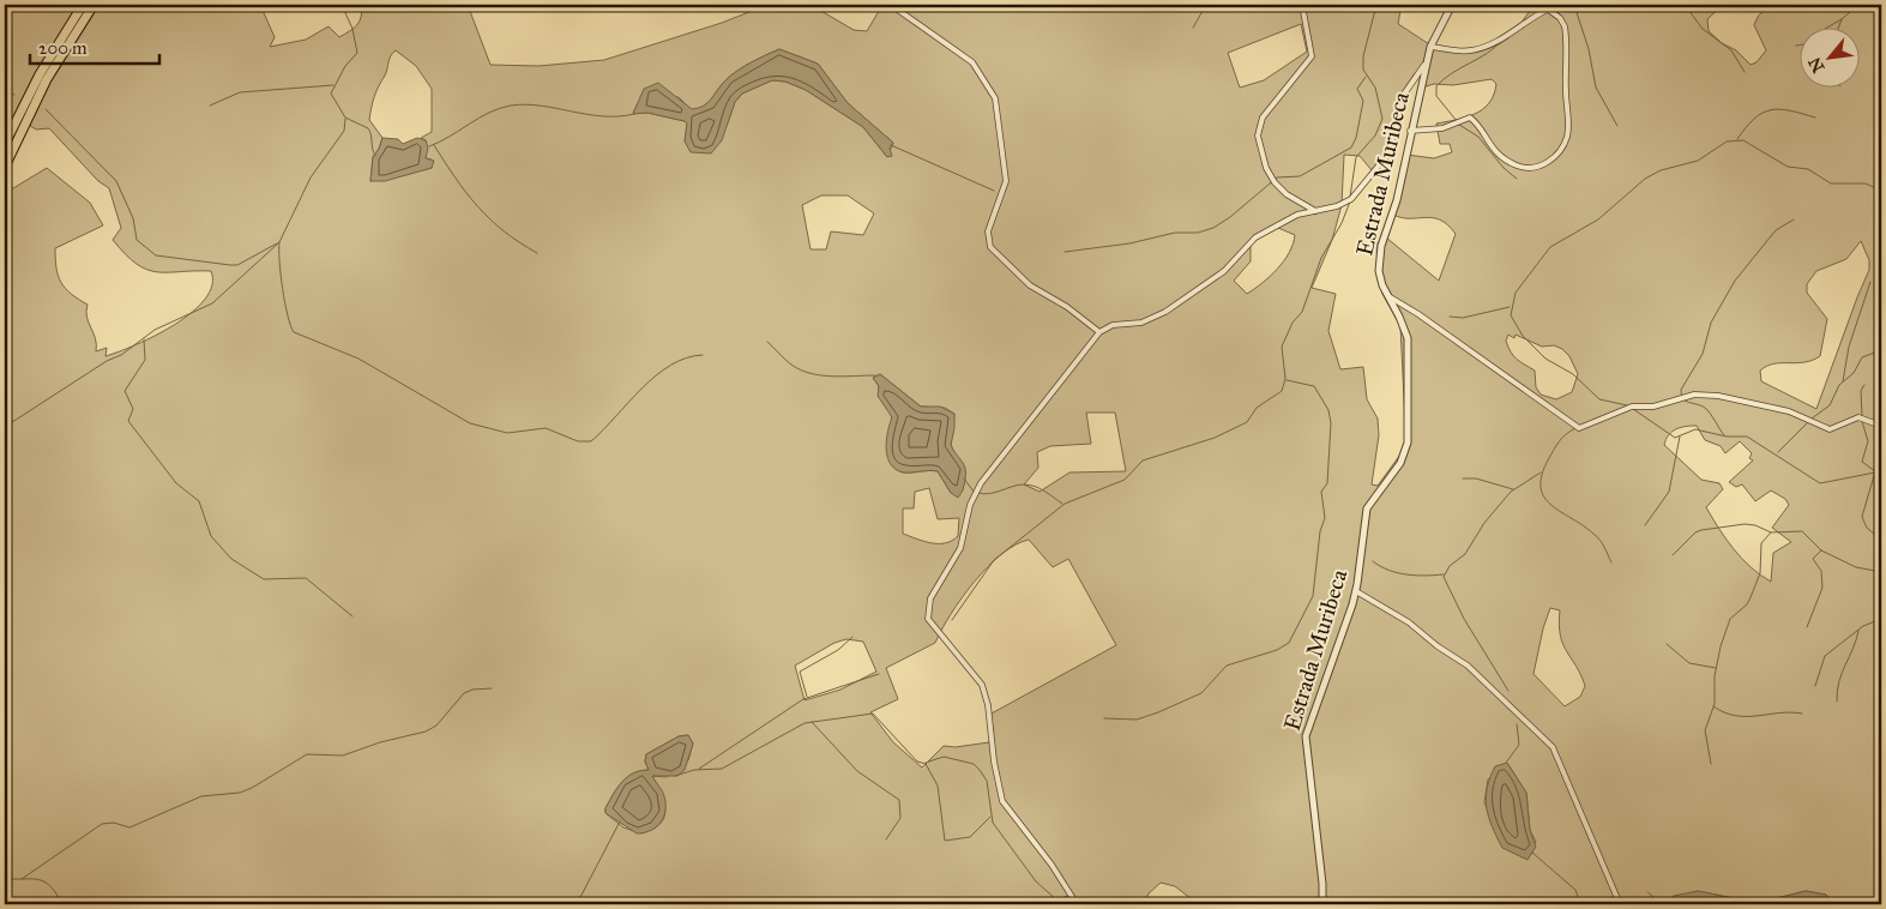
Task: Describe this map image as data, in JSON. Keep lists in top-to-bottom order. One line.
{"streets":{"street":["Estrada Muribeca"]},"scale_bar":"200 m","north":"bottom left"}
